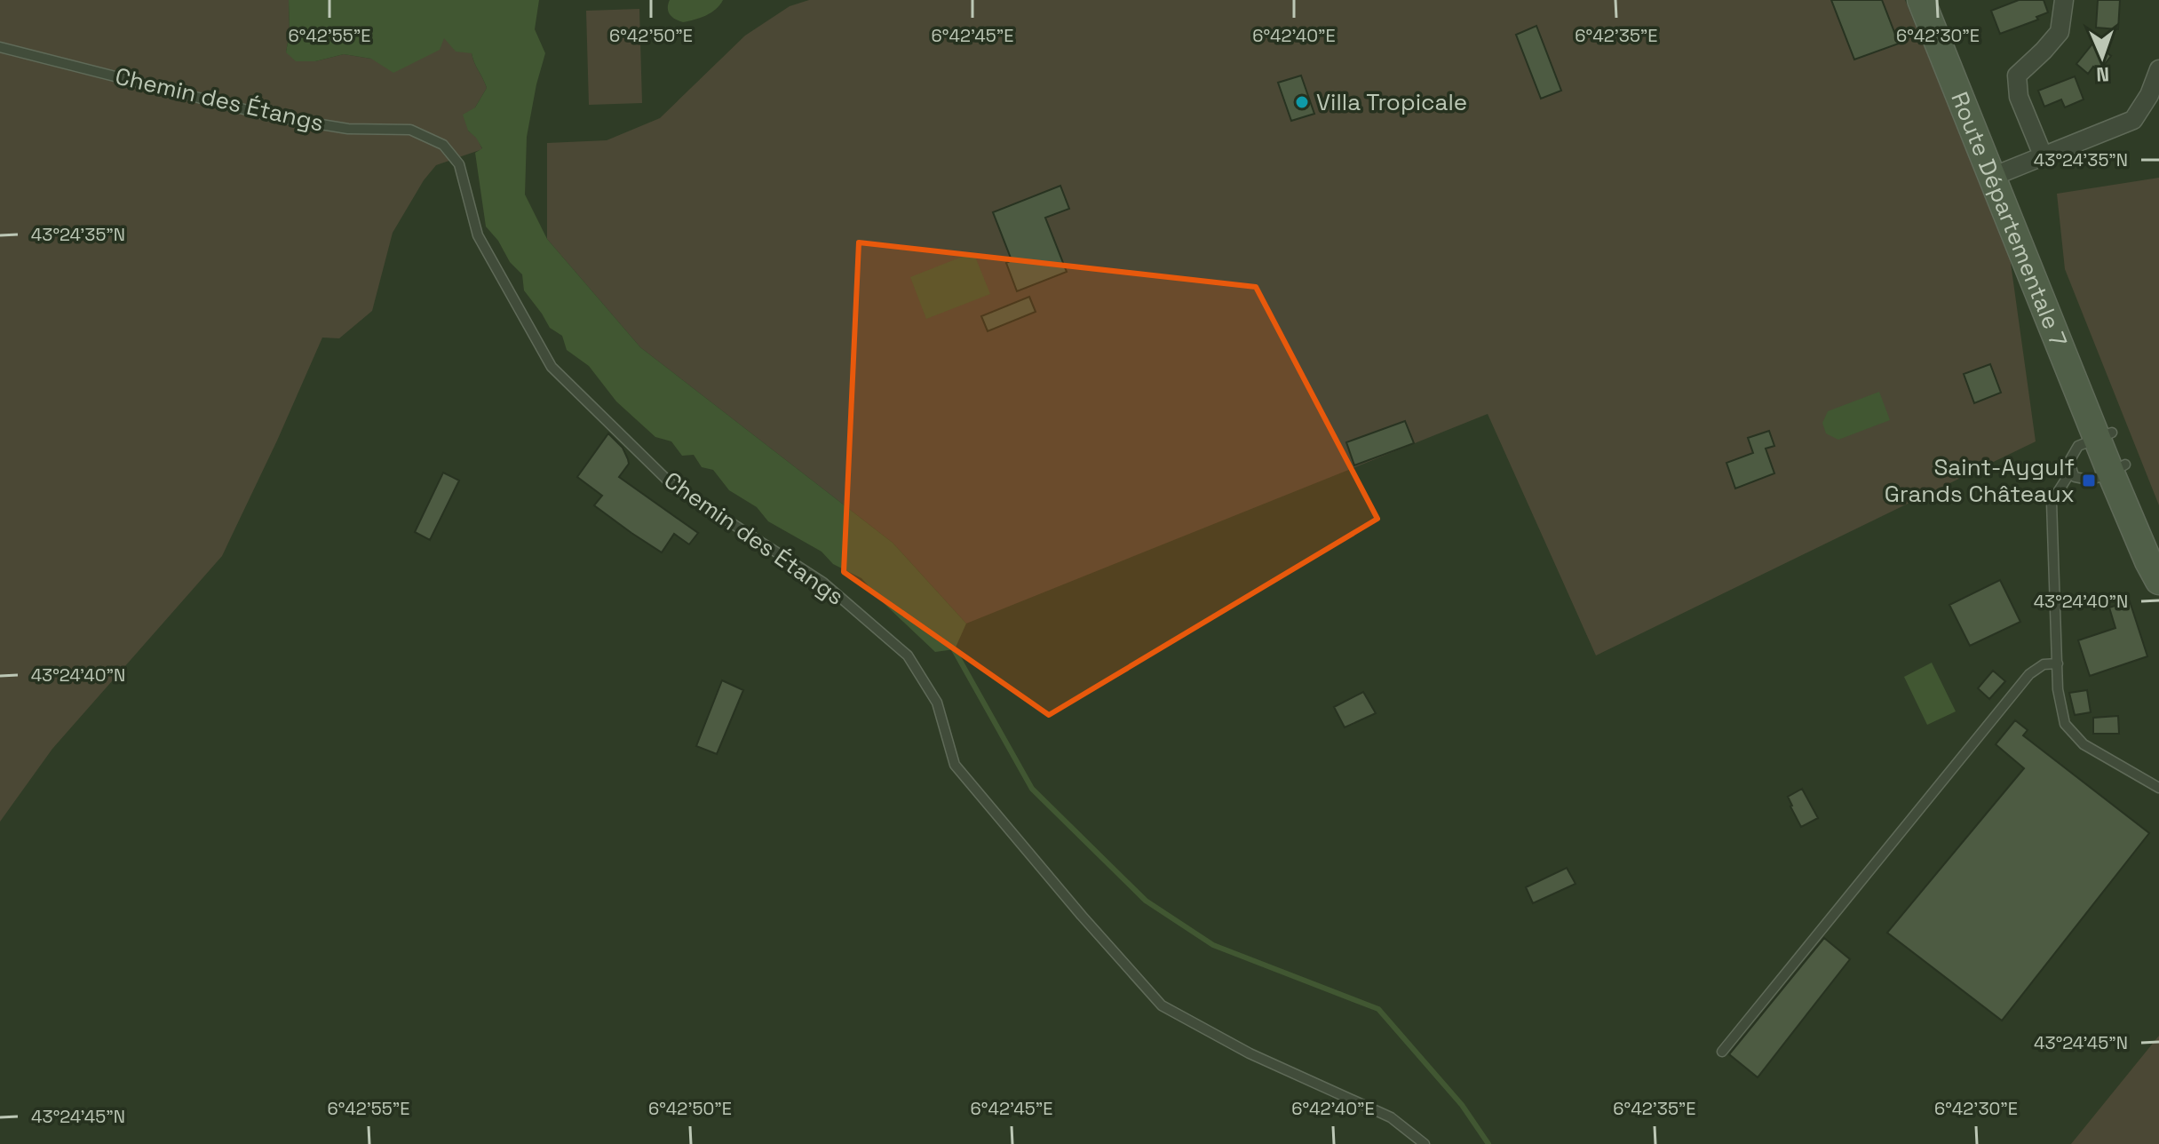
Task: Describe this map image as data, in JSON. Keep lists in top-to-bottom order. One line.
{"streets":{"main road":["Route Départementale 7"],"lane":["Chemin des Étangs"]},"places":{"other":["Villa Tropicale"],"transit":["Saint-Aygulf Grands Châteaux"]},"north":"bottom","coordinates":["6°42'55\"E","6°42'50\"E","6°42'45\"E","6°42'40\"E","6°42'35\"E","6°42'30\"E","43°24'35\"N","43°24'40\"N","43°24'45\"N"]}
